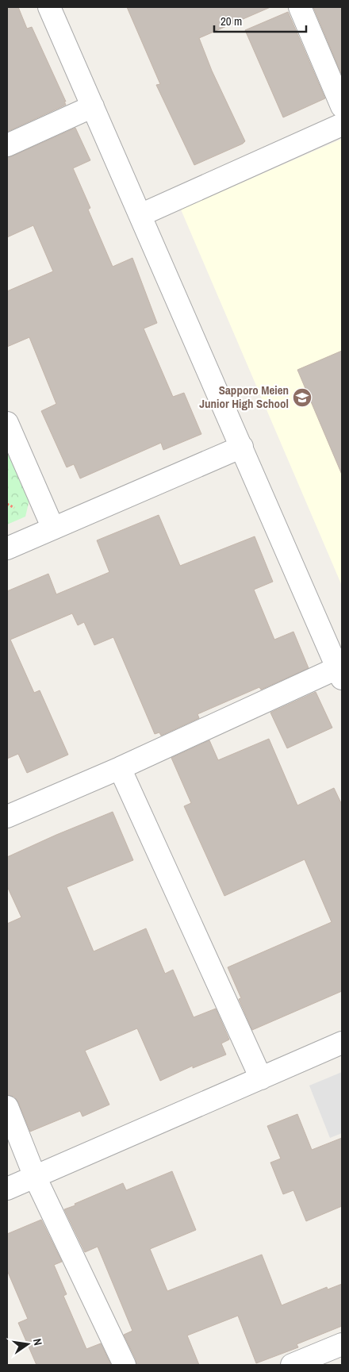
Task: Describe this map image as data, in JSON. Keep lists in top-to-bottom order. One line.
{"places":{"school or university":["Sapporo Meien Junior High School"]},"scale_bar":"20 m","north":"right"}
